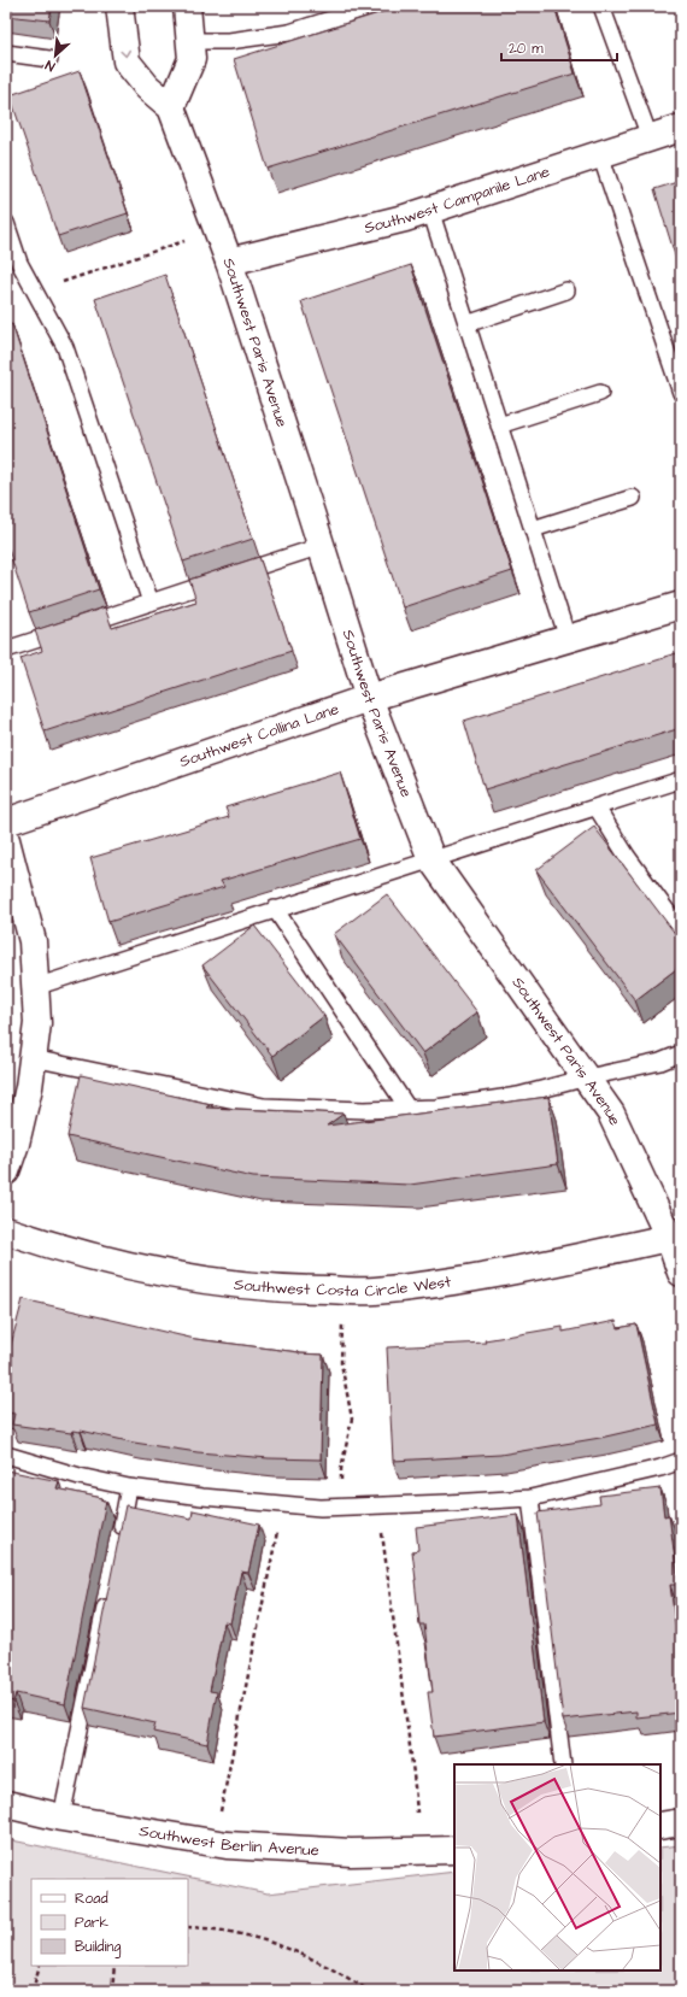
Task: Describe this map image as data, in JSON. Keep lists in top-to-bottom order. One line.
{"streets":{"street":["Southwest Campanile Lane","Southwest Paris Avenue","Southwest Collina Lane","Southwest Costa Circle West","Southwest Berlin Avenue"]},"crossings":[["Southwest Campanile Lane","Southwest Paris Avenue"],["Southwest Paris Avenue","Southwest Collina Lane"],["Southwest Paris Avenue","Southwest Costa Circle West"]],"legend":["Road","Park","Building"],"scale_bar":"20 m","north":"bottom left"}
